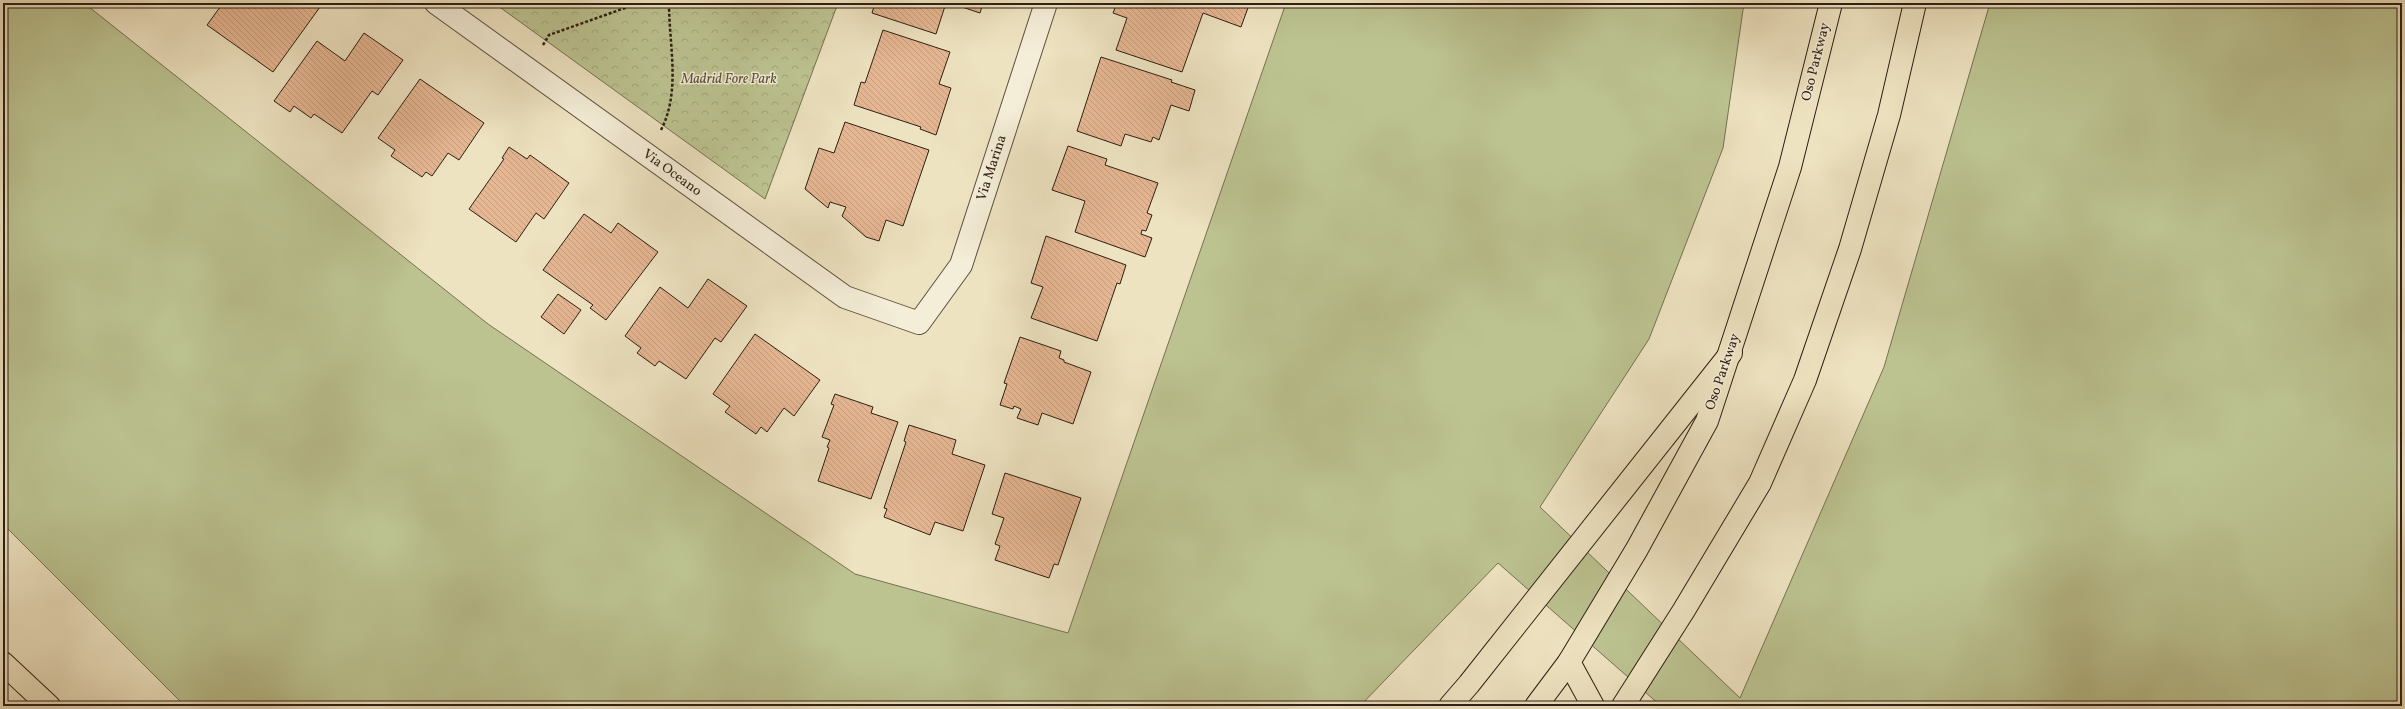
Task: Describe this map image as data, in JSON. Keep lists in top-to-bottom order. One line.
{"streets":{"main road":["Oso Parkway"],"street":["Via Marina","Via Oceano"]},"crossings":[["Via Marina","Via Oceano"]],"parks":["Madrid Fore Park"]}
